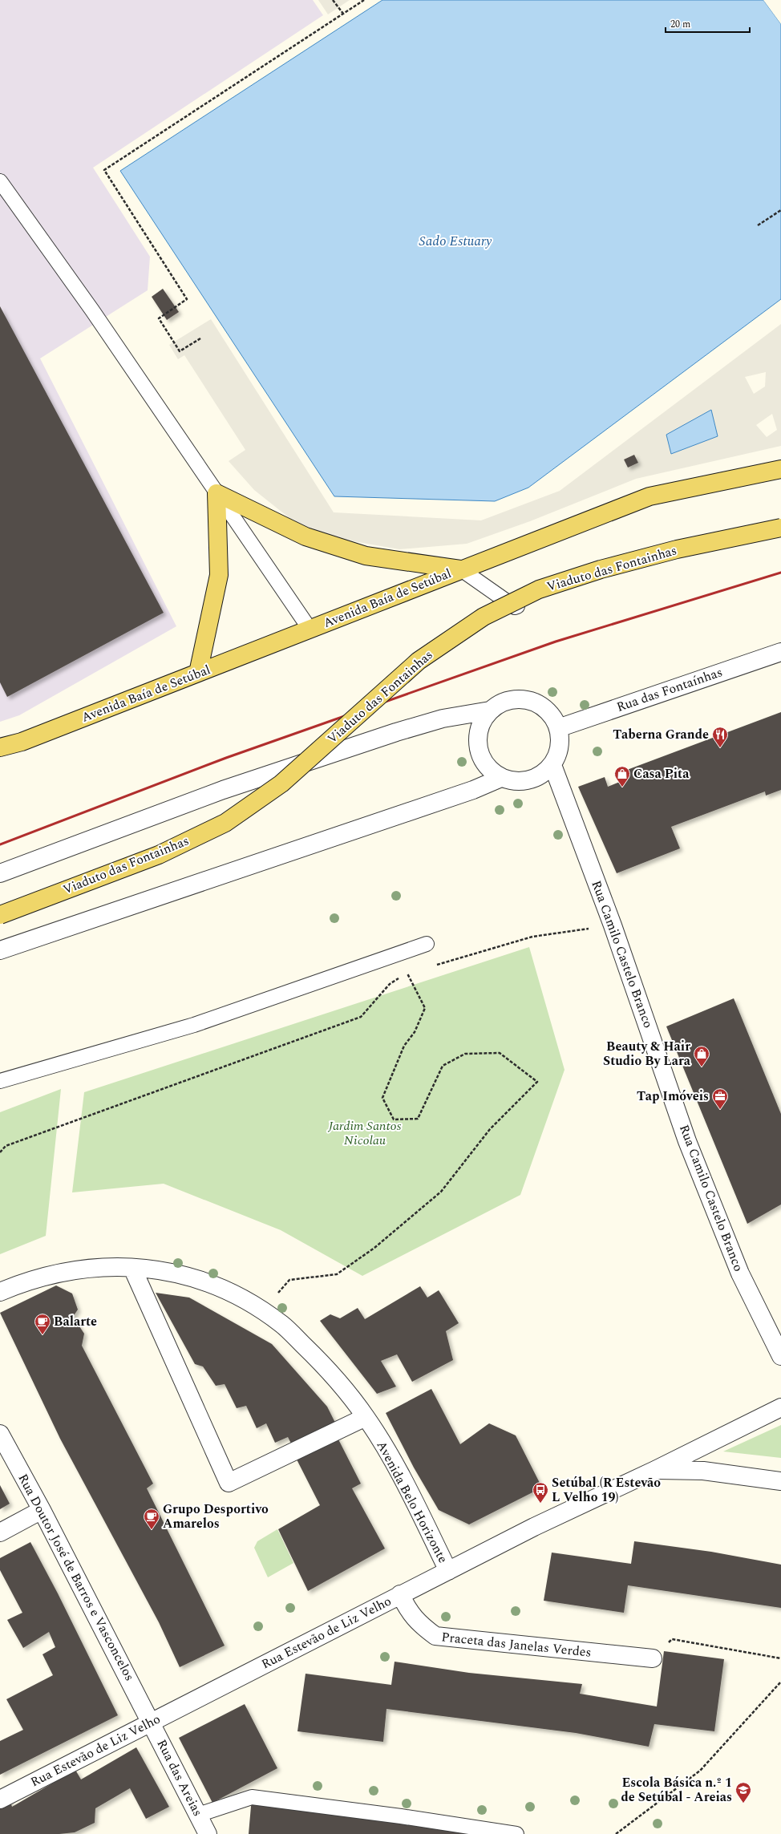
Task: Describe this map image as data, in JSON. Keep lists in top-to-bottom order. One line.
{"streets":{"main road":["Viaduto das Fontainhas","Avenida Baía de Setúbal"],"street":["Rua das Fontaínhas","Rua Camilo Castelo Branco","Avenida Belo Horizonte","Rua Doutor José de Barros e Vasconcelos","Rua Estevão de Liz Velho","Praceta das Janelas Verdes","Rua das Areias"]},"crossings":[["Rua das Fontaínhas","Rua Camilo Castelo Branco"],["Avenida Belo Horizonte","Rua Estevão de Liz Velho"],["Rua Doutor José de Barros e Vasconcelos","Rua Estevão de Liz Velho"],["Rua Doutor José de Barros e Vasconcelos","Rua das Areias"],["Rua Estevão de Liz Velho","Praceta das Janelas Verdes"],["Rua Estevão de Liz Velho","Rua das Areias"]],"water":["Sado Estuary"],"parks":["Jardim Santos Nicolau"],"places":{"restaurant":["Taberna Grande"],"shop":["Casa Pita","Beauty & Hair Studio By Lara"],"office":["Tap Imóveis"],"cafe":["Balarte","Grupo Desportivo Amarelos"],"bus stop":["Setúbal (R Estevão L Velho 19)"],"school or university":["Escola Básica n.º 1 de Setúbal - Areias"]},"scale_bar":"20 m"}
